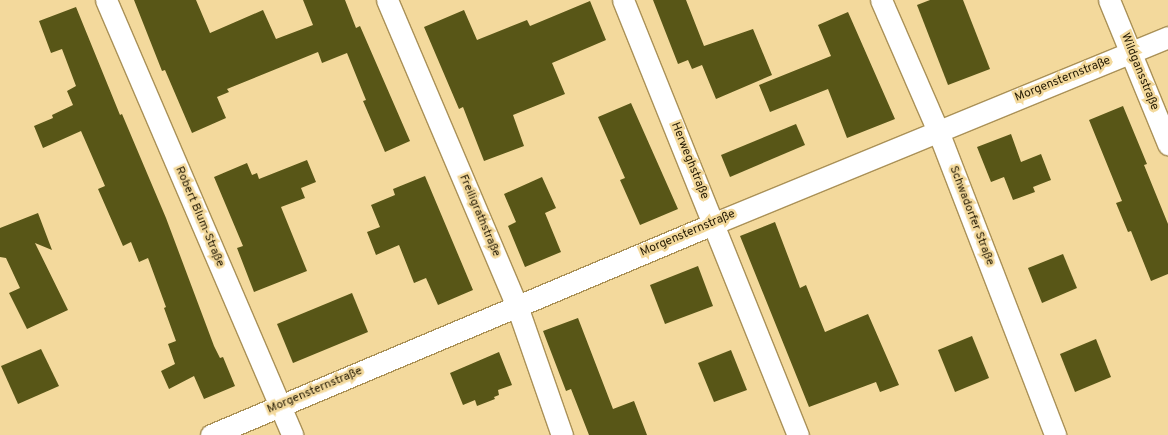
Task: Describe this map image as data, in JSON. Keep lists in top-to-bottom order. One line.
{"streets":{"street":["Wildgansstraße","Morgensternstraße","Herweghstraße","Freiligrathstraße","Schwadorfer Straße","Robert Blum-Straße"]},"crossings":[["Wildgansstraße","Morgensternstraße"],["Morgensternstraße","Herweghstraße"],["Morgensternstraße","Freiligrathstraße"],["Morgensternstraße","Schwadorfer Straße"],["Morgensternstraße","Robert Blum-Straße"]]}
